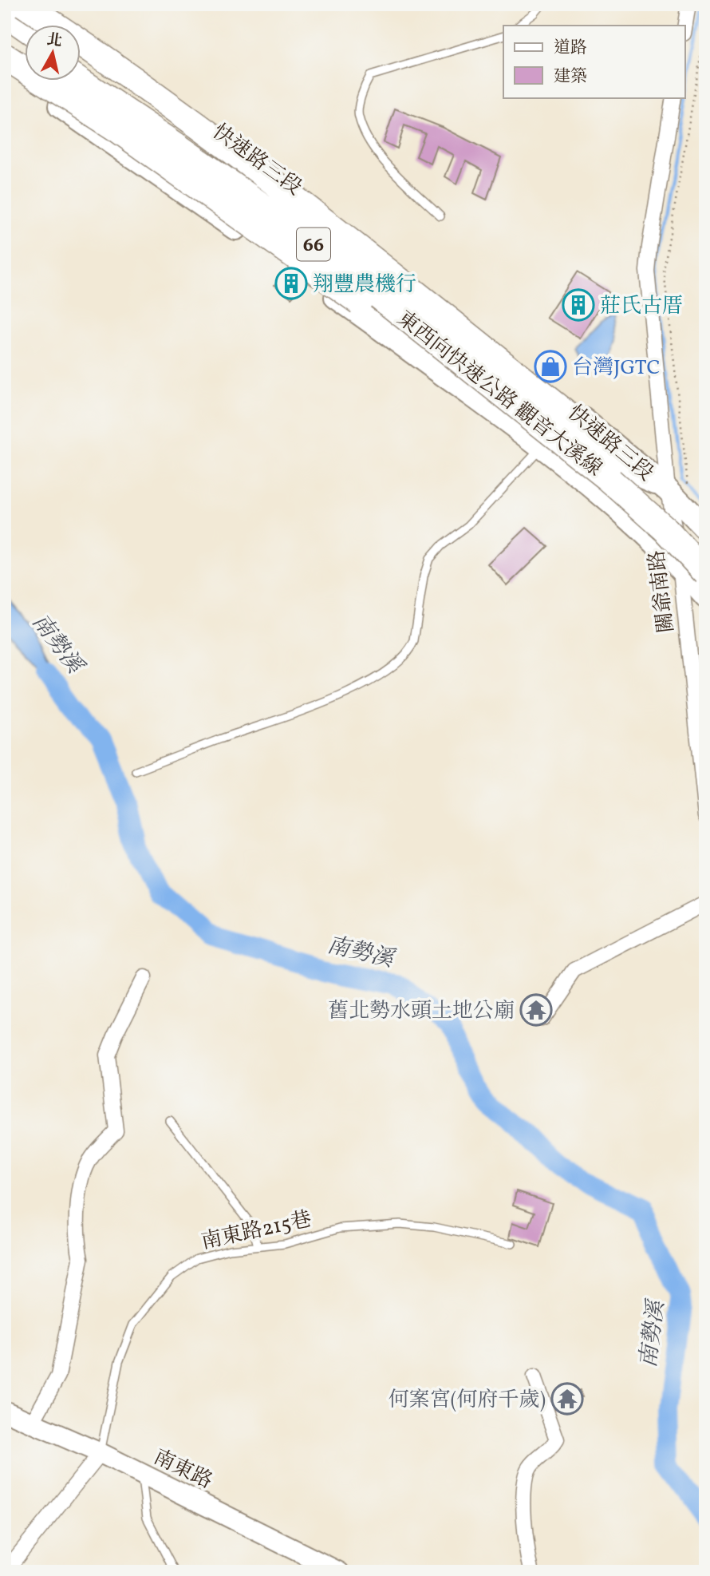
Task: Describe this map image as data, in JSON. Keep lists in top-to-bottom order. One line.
{"streets":{"highway":["66","東西向快速公路 觀音大溪線"],"main road":["快速路三段"],"street":["關爺南路","南東路"],"lane":["南東路215巷"]},"crossings":[["快速路三段","66"],["快速路三段","東西向快速公路 觀音大溪線"],["快速路三段","關爺南路"],["66","關爺南路"],["南東路215巷","南東路"]],"water":["南勢溪"],"places":{"building":["翔豐農機行","莊氏古厝"],"shop":["台灣JGTC"],"temple":["舊北勢水頭土地公廟","何案宮(何府千歲)"]},"legend":["道路","建築"],"north":"top"}
